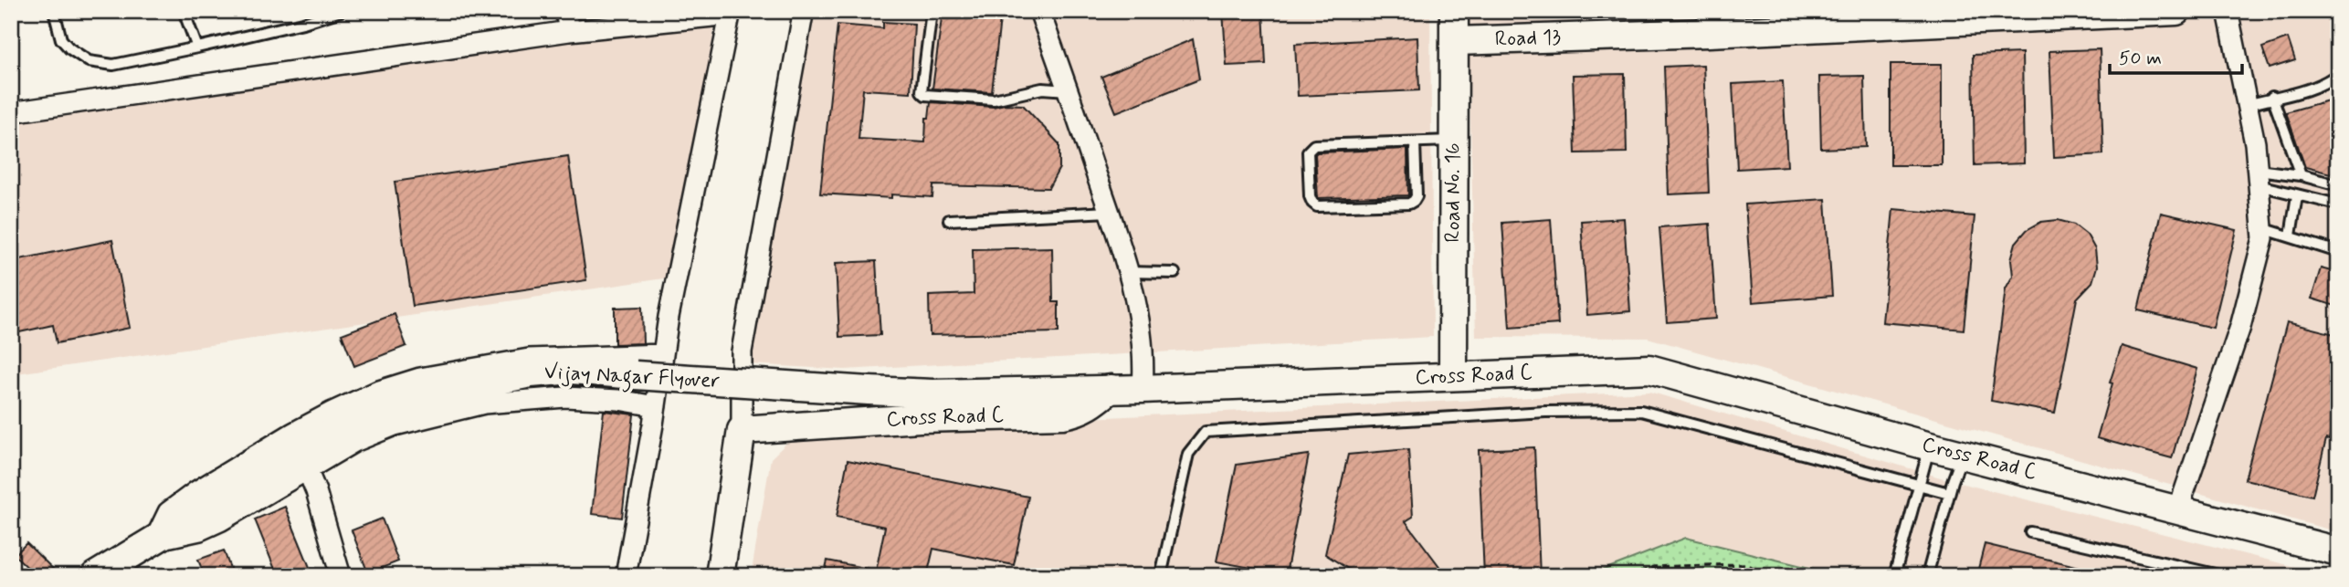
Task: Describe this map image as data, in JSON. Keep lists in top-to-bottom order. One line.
{"streets":{"main road":["Road 13","Road No. 16","Cross Road C","Vijay Nagar Flyover"]},"crossings":[["Road 13","Road No. 16"],["Road No. 16","Cross Road C"],["Cross Road C","Vijay Nagar Flyover"]],"scale_bar":"50 m"}
